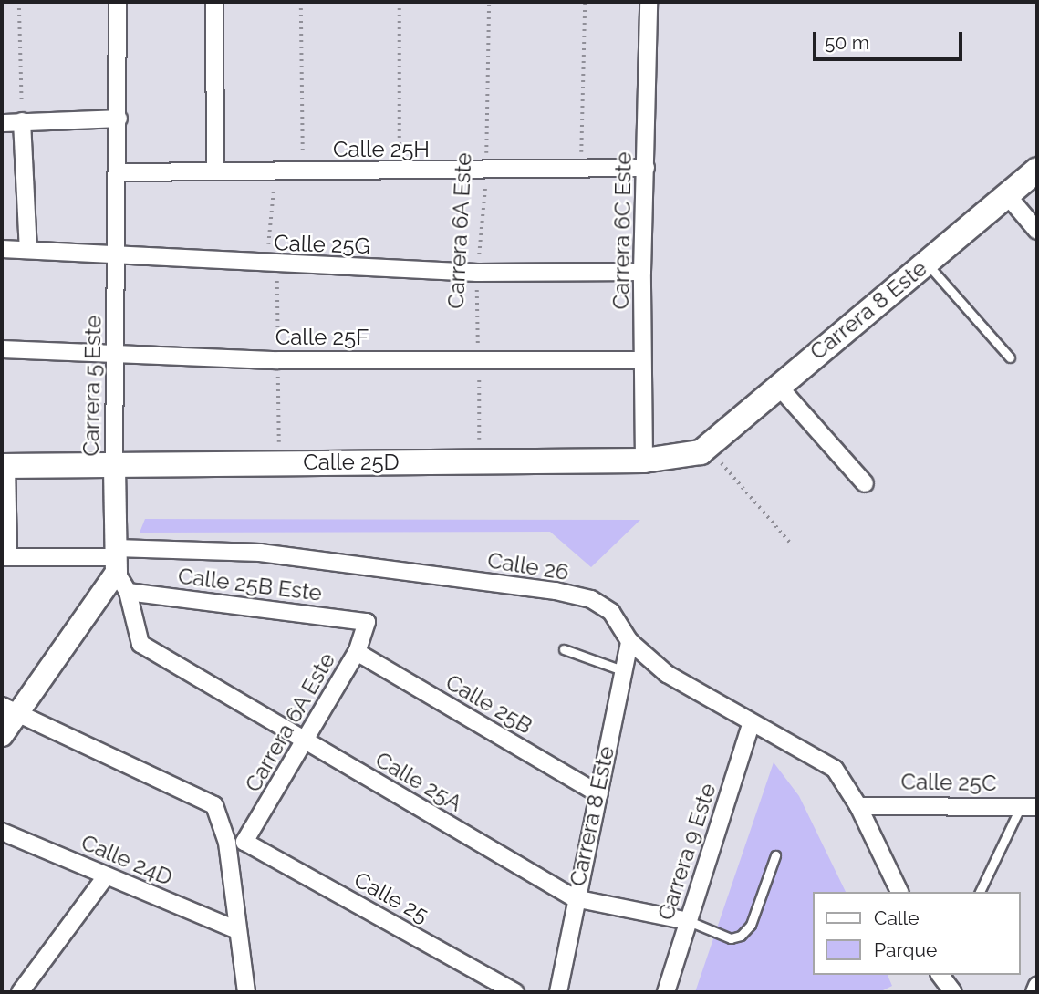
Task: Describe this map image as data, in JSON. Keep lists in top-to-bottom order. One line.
{"streets":{"main road":["Carrera 8 Este","Calle 25D"],"street":["Calle 25H","Carrera 6A Este","Carrera 6C Este","Calle 25G","Calle 25F","Carrera 5 Este","Calle 26","Calle 25B Este","Calle 25B","Calle 25A","Calle 25C","Carrera 9 Este","Calle 24D","Calle 25"]},"crossings":[["Calle 25H","Carrera 6A Este"],["Calle 25H","Carrera 6C Este"],["Calle 25H","Carrera 5 Este"],["Carrera 6A Este","Calle 25G"],["Carrera 6A Este","Calle 25F"],["Carrera 6A Este","Calle 25D"],["Carrera 6A Este","Calle 25B Este"],["Carrera 6A Este","Calle 25B"],["Carrera 6A Este","Calle 25A"],["Carrera 6A Este","Calle 25"],["Carrera 6C Este","Calle 25G"],["Carrera 6C Este","Calle 25F"],["Carrera 6C Este","Calle 25D"],["Calle 25G","Carrera 5 Este"],["Carrera 8 Este","Calle 25D"],["Carrera 8 Este","Calle 26"],["Carrera 8 Este","Calle 25B"],["Carrera 8 Este","Calle 25A"],["Calle 25F","Carrera 5 Este"],["Carrera 5 Este","Calle 25D"],["Carrera 5 Este","Calle 26"],["Calle 26","Calle 25C"],["Calle 26","Carrera 9 Este"],["Calle 25B Este","Calle 25A"],["Calle 25A","Carrera 9 Este"]],"legend":["Calle","Parque"],"scale_bar":"50 m"}
